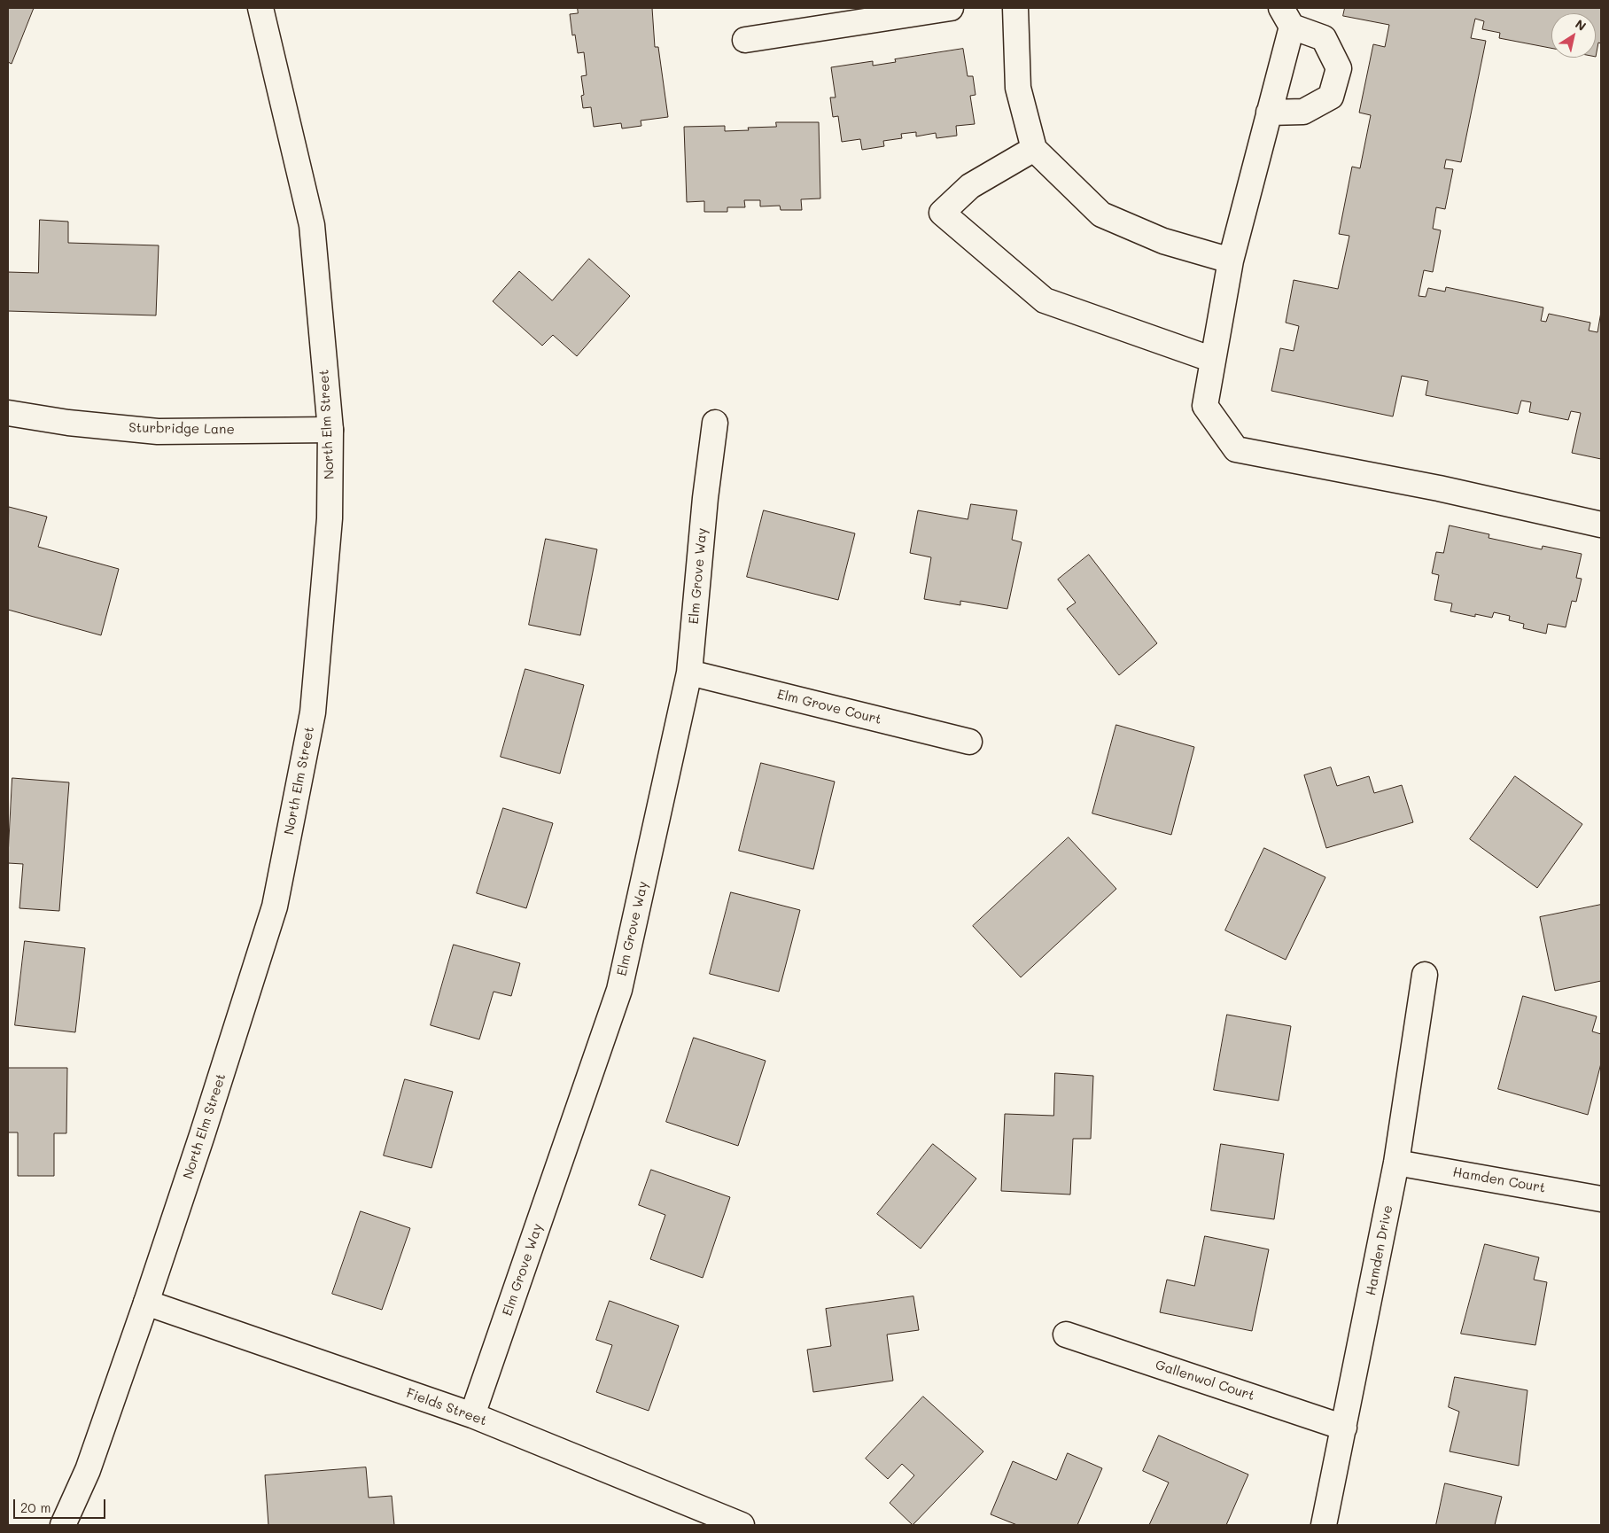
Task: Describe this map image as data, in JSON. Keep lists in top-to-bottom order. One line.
{"streets":{"street":["North Elm Street","Sturbridge Lane","Elm Grove Way","Elm Grove Court","Hamden Court","Hamden Drive","Gallenwol Court","Fields Street"]},"crossings":[["North Elm Street","Sturbridge Lane"],["North Elm Street","Fields Street"],["Elm Grove Way","Elm Grove Court"],["Elm Grove Way","Fields Street"],["Hamden Court","Hamden Drive"],["Hamden Drive","Gallenwol Court"]],"scale_bar":"20 m","north":"top right"}
